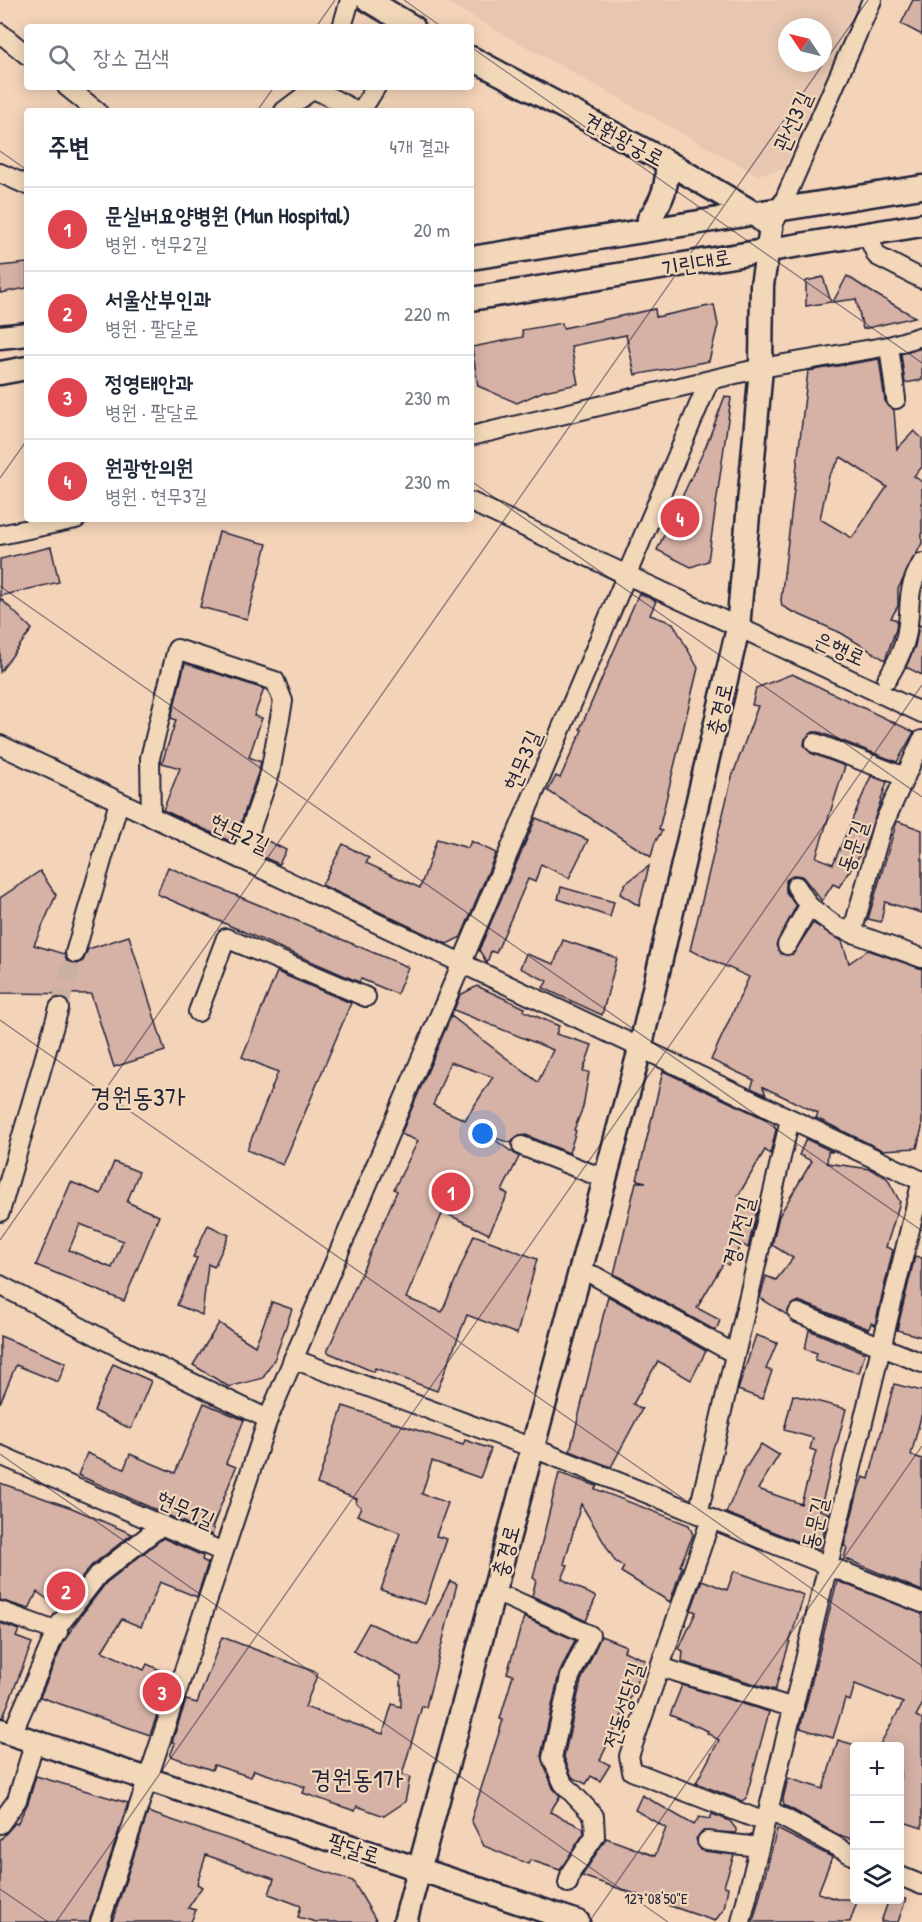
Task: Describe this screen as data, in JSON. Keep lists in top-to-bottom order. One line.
{"streets":{"street":["관선3길","견훤왕궁로","기린대로","은행로","충경로","현무3길","현무2길","동문길","경기전길","현무1길","전동성당길","팔달로"]},"crossings":[["관선3길","견훤왕궁로"],["관선3길","기린대로"],["관선3길","충경로"],["견훤왕궁로","기린대로"],["견훤왕궁로","충경로"],["기린대로","충경로"],["은행로","충경로"],["충경로","현무2길"],["충경로","팔달로"],["현무3길","현무2길"],["현무3길","현무1길"],["현무2길","현무1길"],["동문길","전동성당길"],["경기전길","전동성당길"],["현무1길","팔달로"]],"districts":["경원동3가","경원동1가"],"north":"top left","page":{"search":"장소 검색","heading":["주변","4개 결과"],"list":[{"mark":"1","name":"문실버요양병원 (Mun Hospital)","note":"병원 · 현무2길","value":"20 m"},{"mark":"2","name":"서울산부인과","note":"병원 · 팔달로","value":"220 m"},{"mark":"3","name":"정영태안과","note":"병원 · 팔달로","value":"230 m"},{"mark":"4","name":"원광한의원","note":"병원 · 현무3길","value":"230 m"}],"pins":["4","1","2","3"],"map_buttons":["+","−"]},"coordinates":["127°08'50\"E"]}
